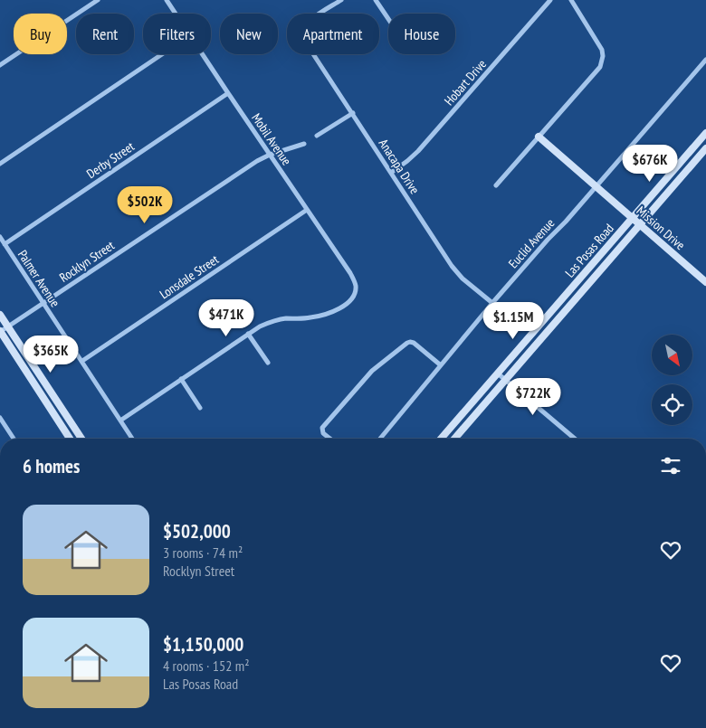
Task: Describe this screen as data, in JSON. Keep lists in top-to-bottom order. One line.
{"streets":{"main road":["Mission Drive","Las Posas Road"],"street":["Hobart Drive","Mobil Avenue","Derby Street","Anacapa Drive","Euclid Avenue","Rocklyn Street","Lonsdale Street","Palmer Avenue"]},"crossings":[["Hobart Drive","Anacapa Drive"],["Mobil Avenue","Derby Street"],["Mobil Avenue","Rocklyn Street"],["Mobil Avenue","Lonsdale Street"],["Derby Street","Palmer Avenue"],["Anacapa Drive","Euclid Avenue"],["Mission Drive","Euclid Avenue"],["Mission Drive","Las Posas Road"],["Rocklyn Street","Palmer Avenue"],["Lonsdale Street","Palmer Avenue"]],"north":"bottom right","page":{"chip":["Buy","Rent","Filters","New","Apartment","House"],"price":["$676K","$502K","$471K","$1.15M","$365K","$722K"],"heading":"6 homes","list":[{"name":"$502,000","note":"3 rooms · 74 m² · Rocklyn Street"},{"name":"$1,150,000","note":"4 rooms · 152 m² · Las Posas Road"}]}}
